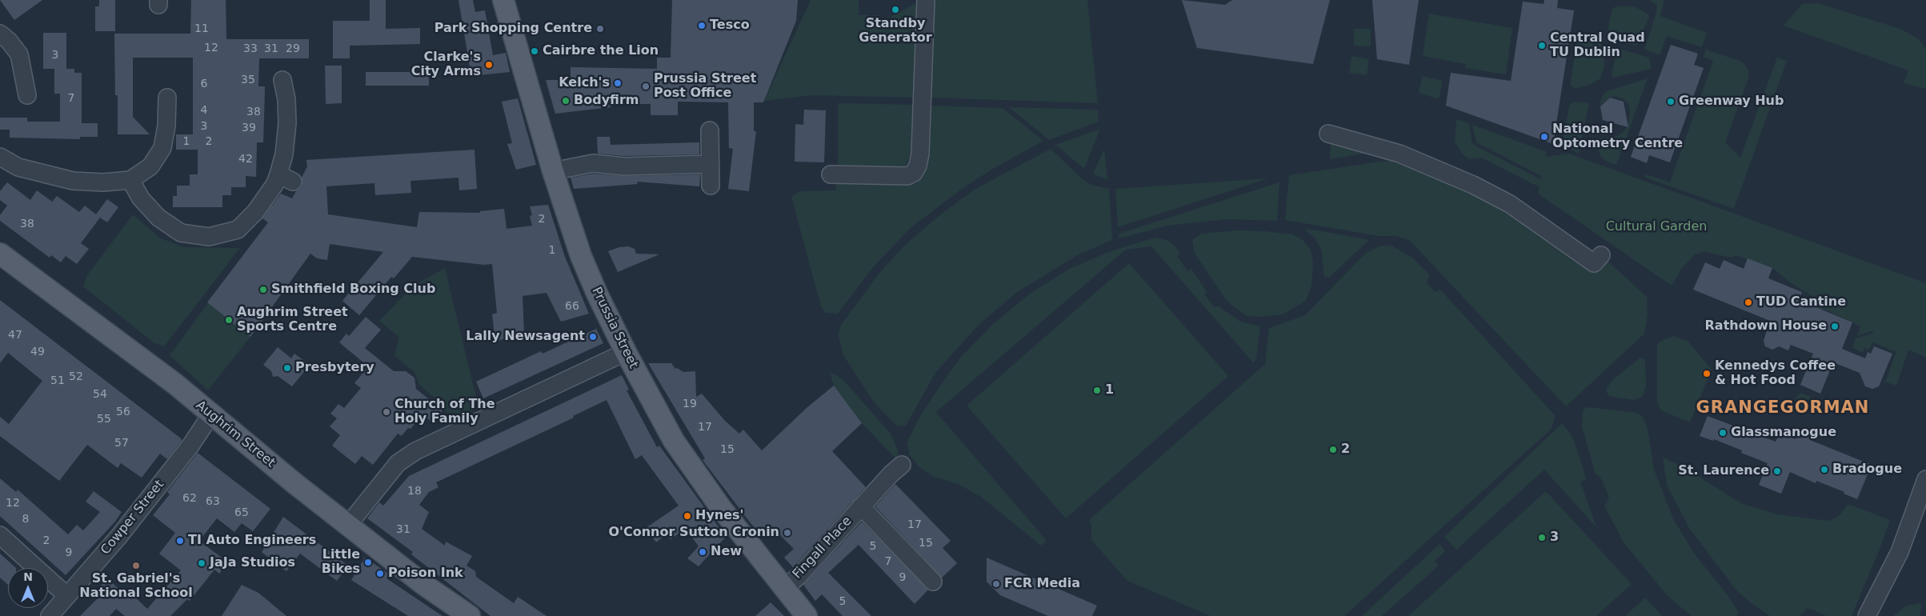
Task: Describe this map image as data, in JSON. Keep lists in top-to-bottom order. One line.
{"streets":{"main road":["Prussia Street","Aughrim Street"],"street":["Cowper Street","Fingall Place"]},"crossings":[["Prussia Street","Fingall Place"],["Aughrim Street","Cowper Street"]],"districts":["GRANGEGORMAN"],"parks":["Cultural Garden"],"places":["Standby Generator","Tesco","Park Shopping Centre","Central Quad TU Dublin","Cairbre the Lion","Clarke's City Arms","Kelch's","Prussia Street Post Office","Bodyfirm","Greenway Hub","National Optometry Centre","Smithfield Boxing Club","TUD Cantine","Aughrim Street Sports Centre","Rathdown House","Lally Newsagent","Presbytery","Kennedys Coffee & Hot Food","1","Church of The Holy Family","Glassmanogue","2","Bradogue","St. Laurence","Hynes'","O'Connor Sutton Cronin","3","TI Auto Engineers","New","Little Bikes","JaJa Studios","St. Gabriel's National School","Poison Ink","FCR Media"],"house_numbers":["11","12","33","31","29","3","35","6","7","4","38","3","39","1","2","42","2","38","1","66","47","49","52","51","54","19","56","55","17","57","15","18","62","63","12","65","8","17","31","2","15","5","9","7","9","5"],"north":"top"}
